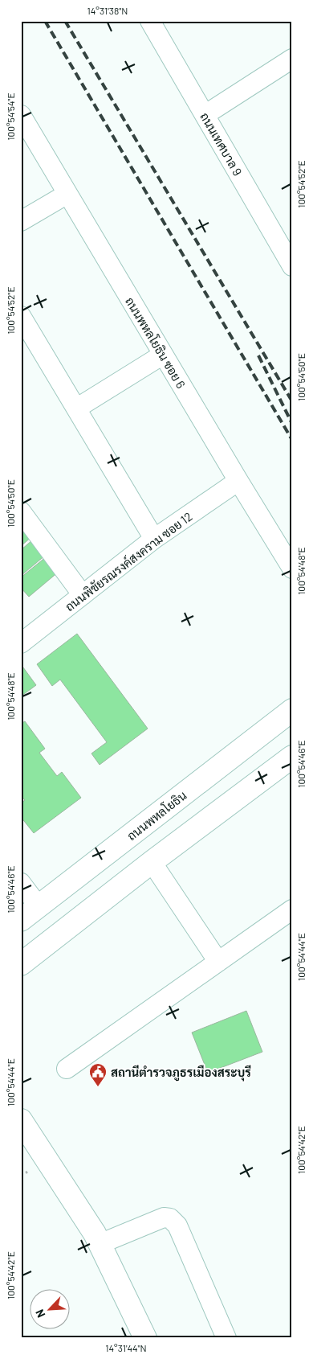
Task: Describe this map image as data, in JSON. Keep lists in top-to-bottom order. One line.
{"streets":{"main road":["ถนนพหลโยธิน"],"street":["ถนนเทศบาล 9","ถนนพหลโยธิน ซอย 6","ถนนพิชัยรณรงค์สงคราม ซอย 12"]},"crossings":[["ถนนพหลโยธิน ซอย 6","ถนนพิชัยรณรงค์สงคราม ซอย 12"]],"places":{"public building":["สถานีตำรวจภูธรเมืองสระบุรี"]},"north":"bottom left","coordinates":["14°31'38\"N","100°54'54\"E","100°54'52\"E","100°54'50\"E","100°54'48\"E","100°54'46\"E","100°54'44\"E","100°54'42\"E","14°31'44\"N"]}
